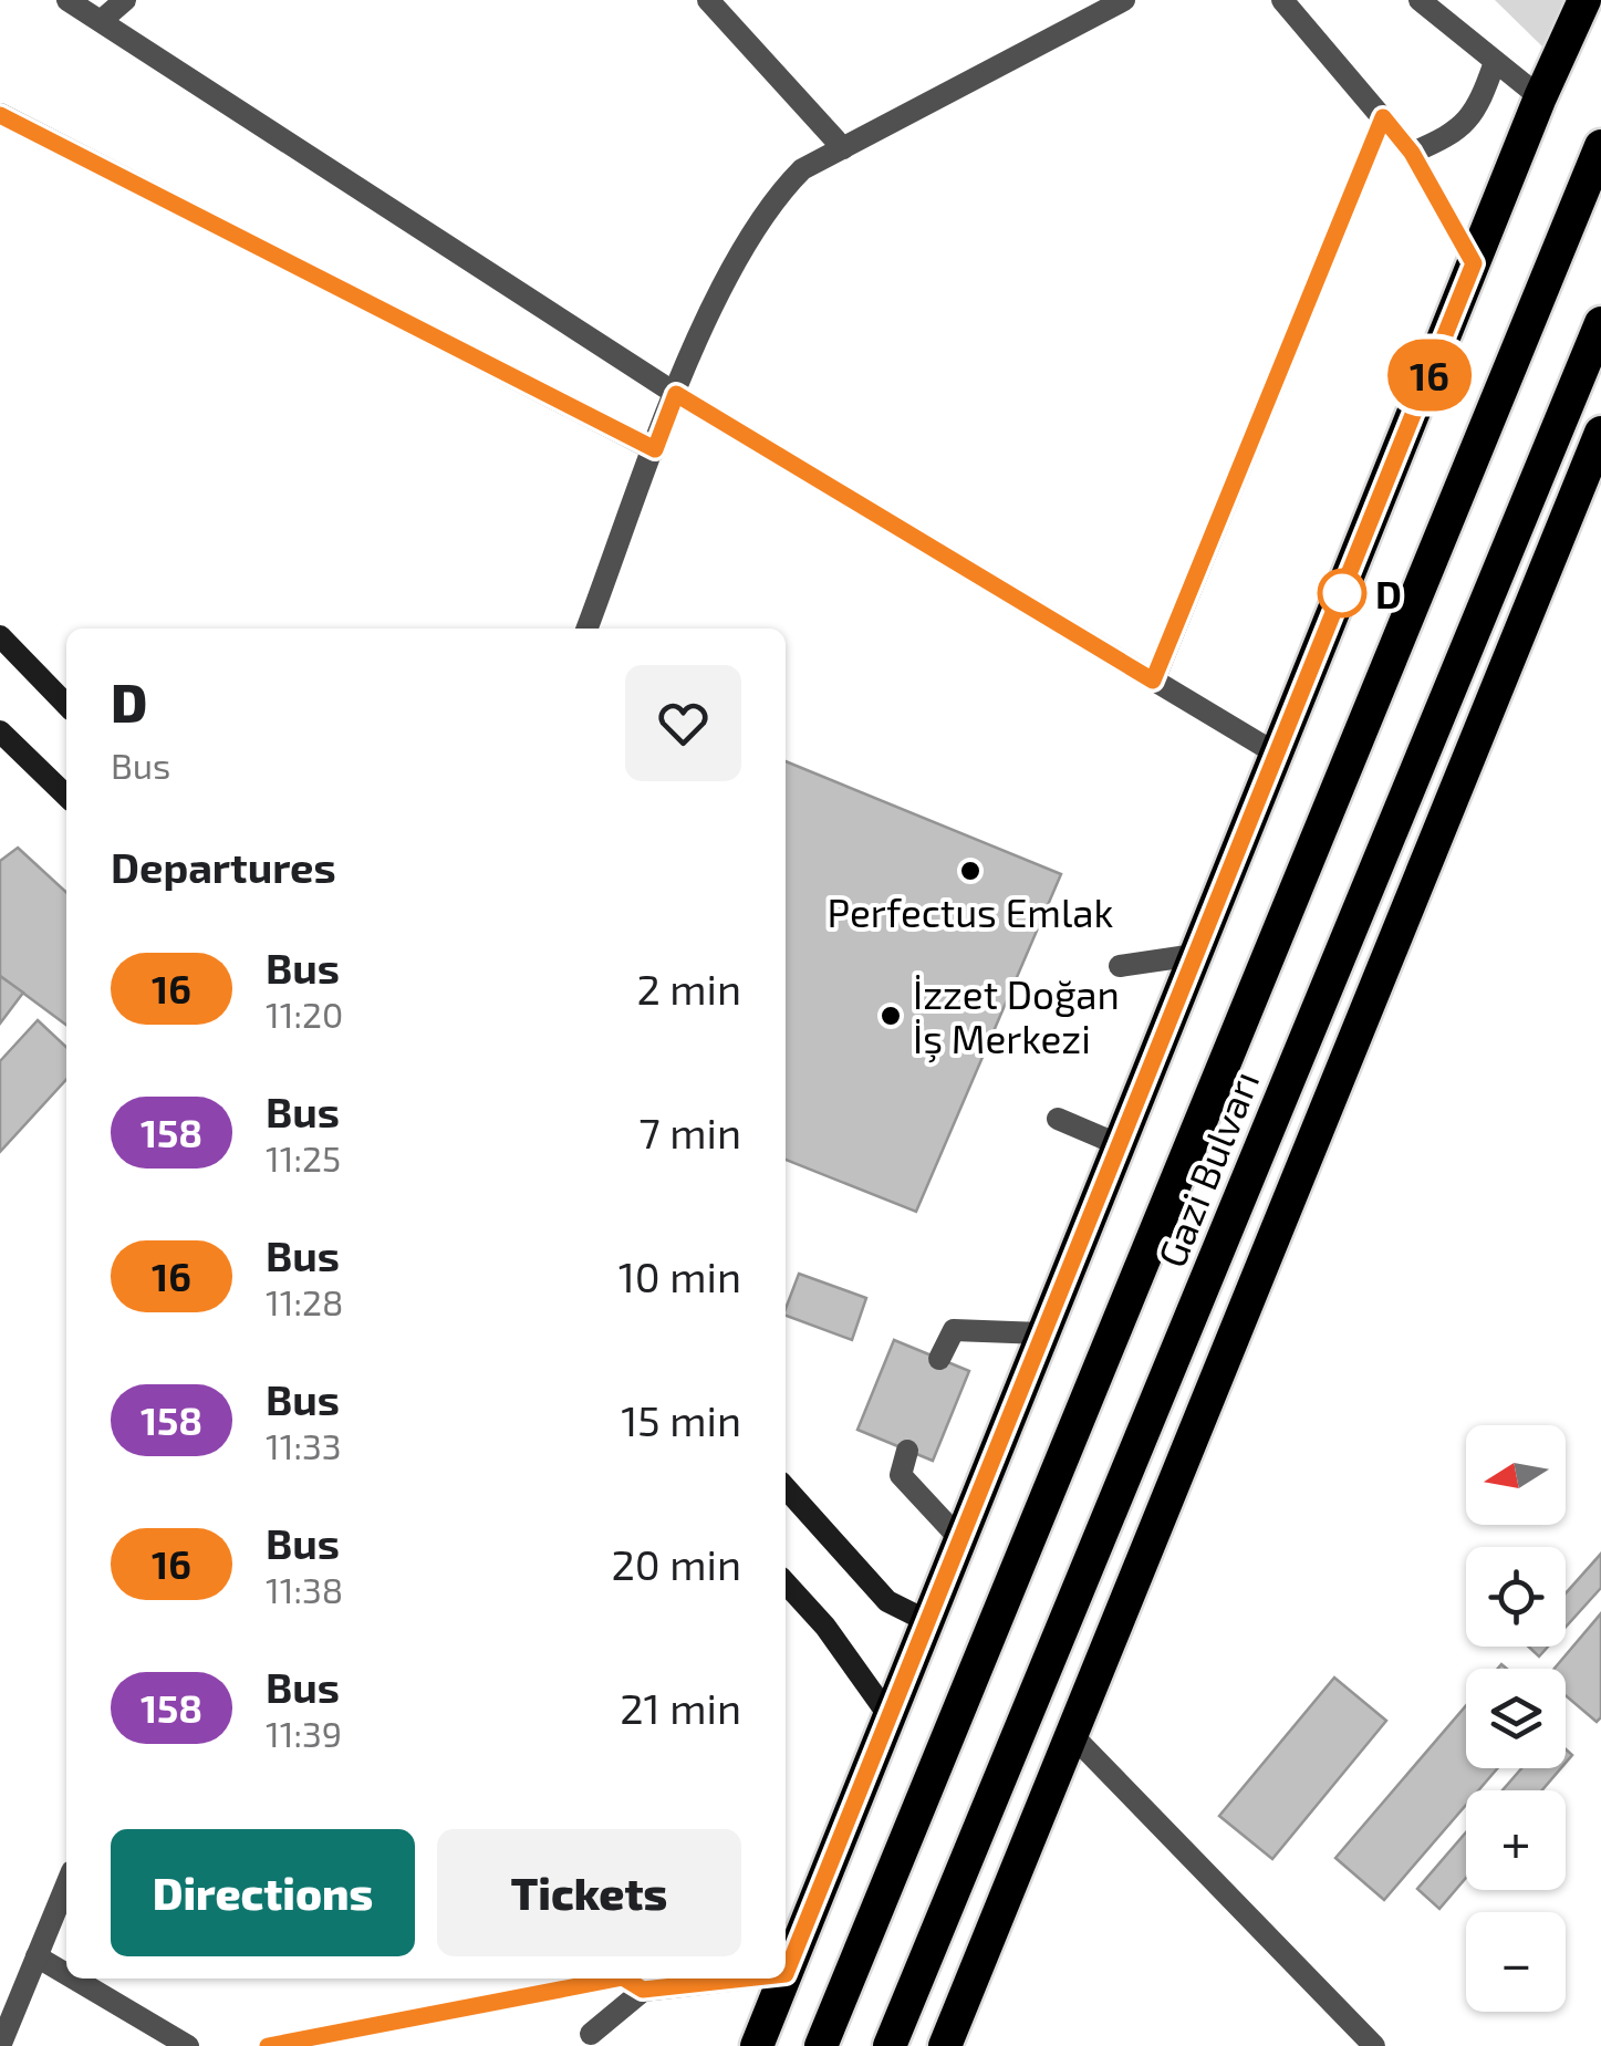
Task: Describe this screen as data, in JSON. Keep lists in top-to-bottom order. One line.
{"streets":{"highway":["Gazi Bulvarı"]},"places":["D","Perfectus Emlak","İzzet Doğan İş Merkezi"],"lines":["bus line 16"],"north":"left","page":{"on_map":"16","heading":[["D","Bus"],"Departures"],"list":[{"mark":"16","name":"Bus","note":"11:20","value":"2 min"},{"mark":"158","name":"Bus","note":"11:25","value":"7 min"},{"mark":"16","name":"Bus","note":"11:28","value":"10 min"},{"mark":"158","name":"Bus","note":"11:33","value":"15 min"},{"mark":"16","name":"Bus","note":"11:38","value":"20 min"},{"mark":"158","name":"Bus","note":"11:39","value":"21 min"}],"map_buttons":["+","−"],"buttons":["Directions","Tickets"]}}
